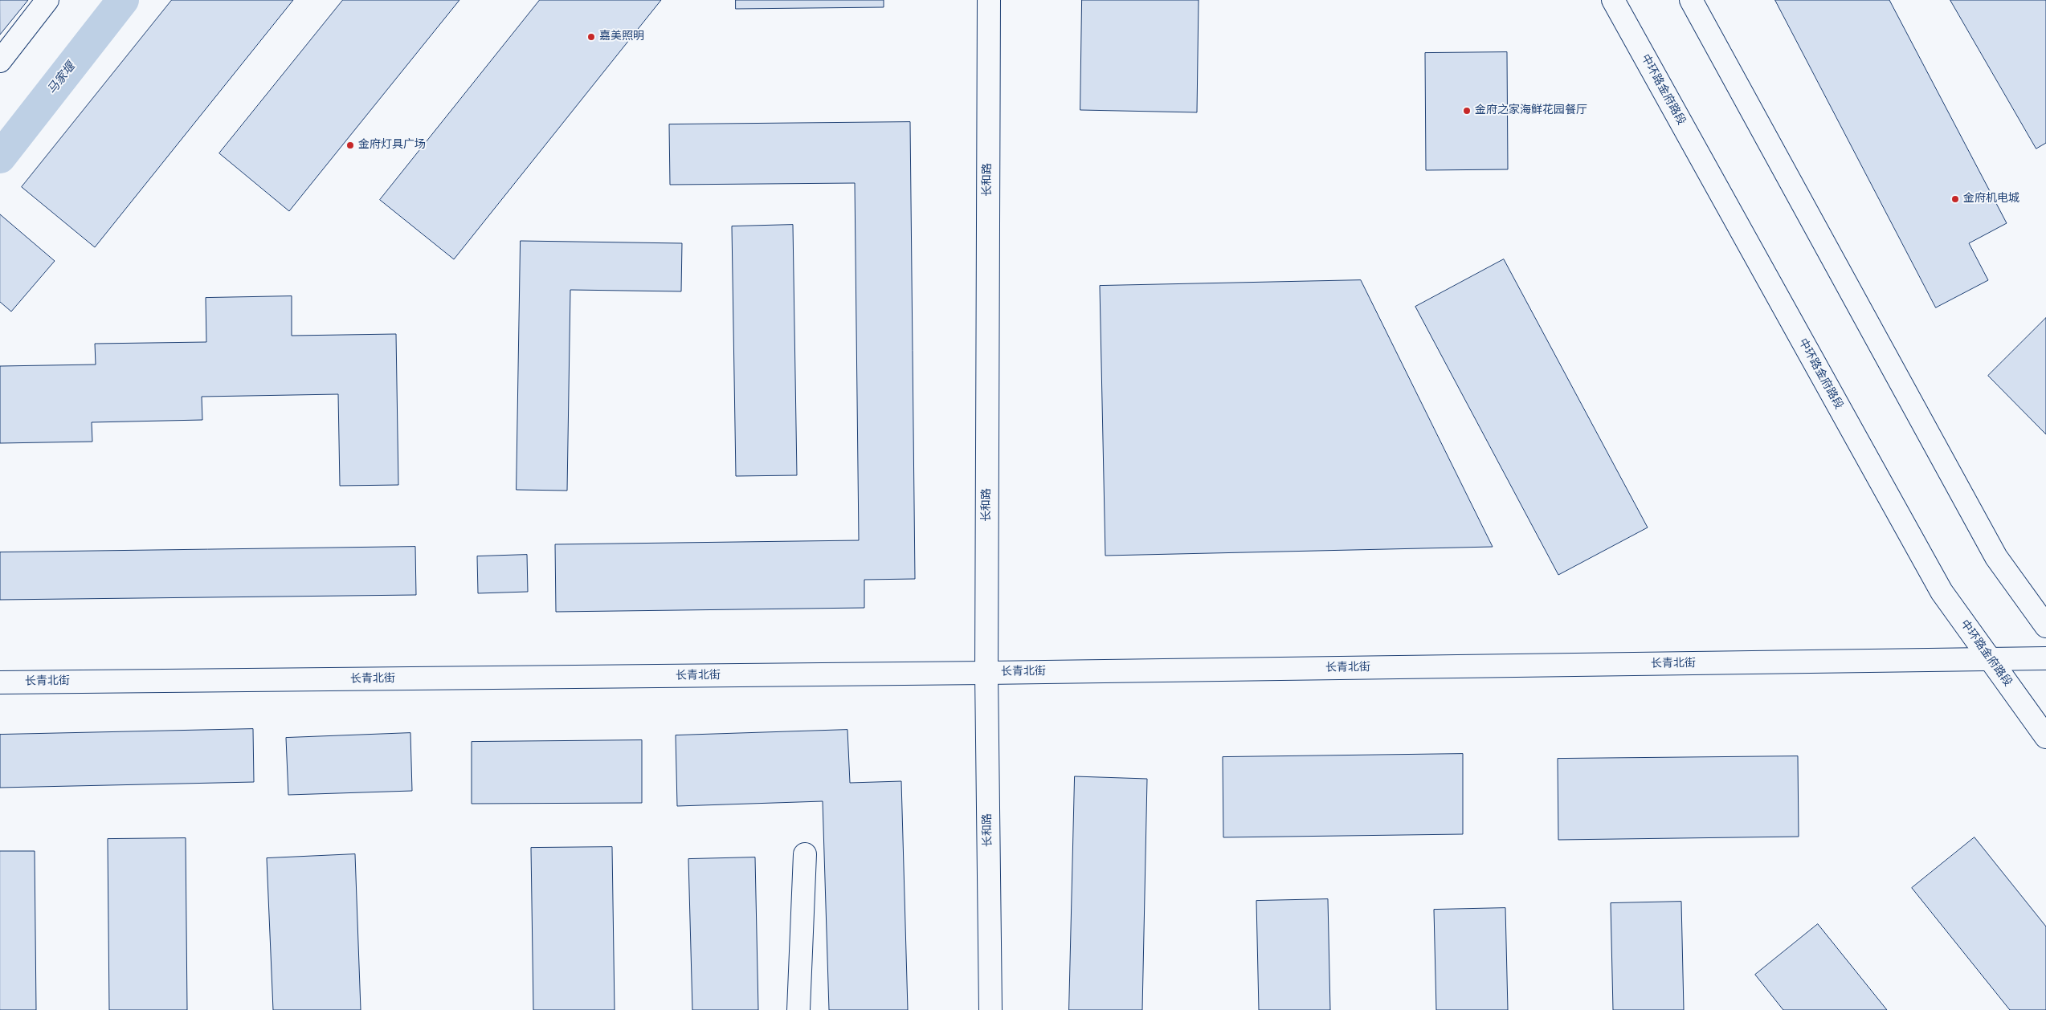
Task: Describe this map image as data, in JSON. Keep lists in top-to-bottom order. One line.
{"streets":{"street":["中环路金府路段","长和路","长青北街"]},"crossings":[["中环路金府路段","长青北街"],["长和路","长青北街"]],"water":["马家堰"],"places":["嘉美照明","金府之家海鲜花园餐厅","金府灯具广场","金府机电城"]}
